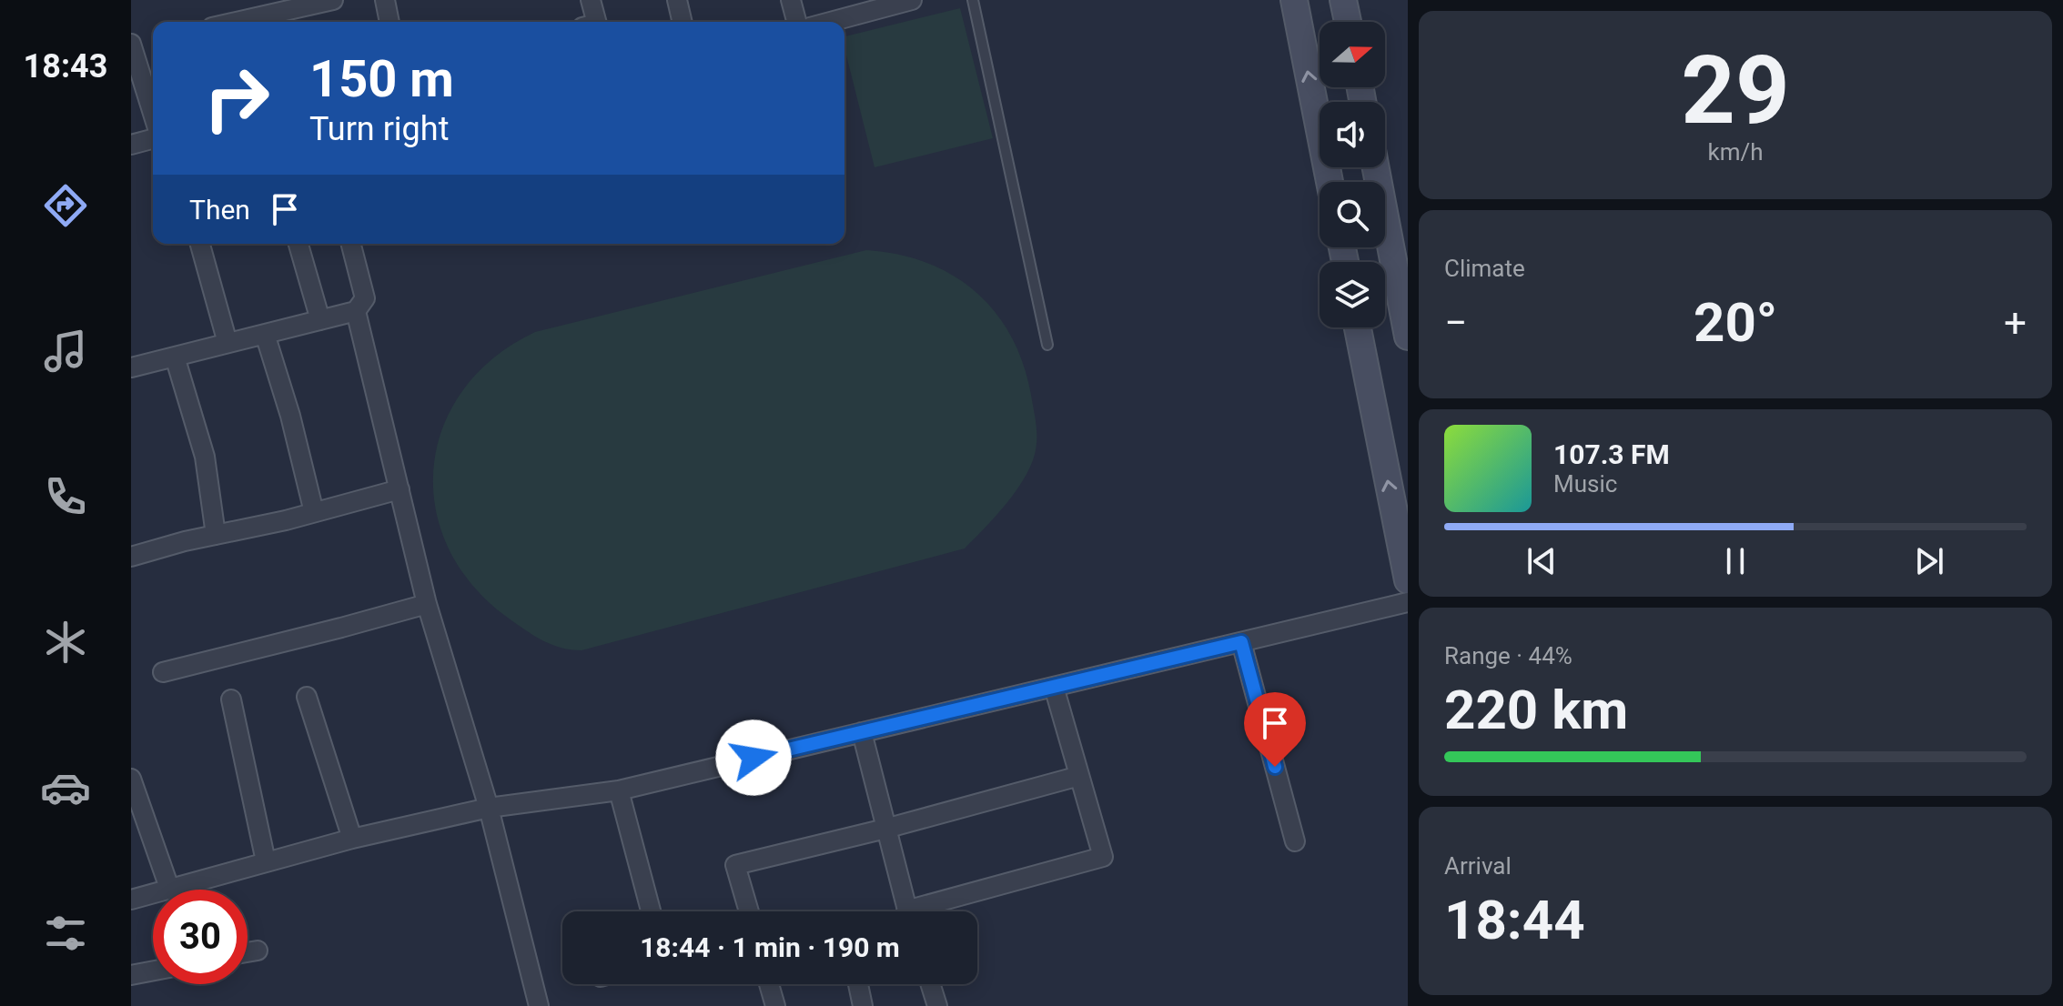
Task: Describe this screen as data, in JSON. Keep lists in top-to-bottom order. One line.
{"north":"right","page":{"tabs":"18:43","tile":[["29","km/h"],"Climate",["Range · 44%","220 km"],["Arrival","18:44"]],"turn":["150 m","Turn right"],"then":"Then","heat":["−","20°","+"],"song":["107.3 FM","Music"],"limit":"30","trip":"18:44 · 1 min · 190 m"}}
